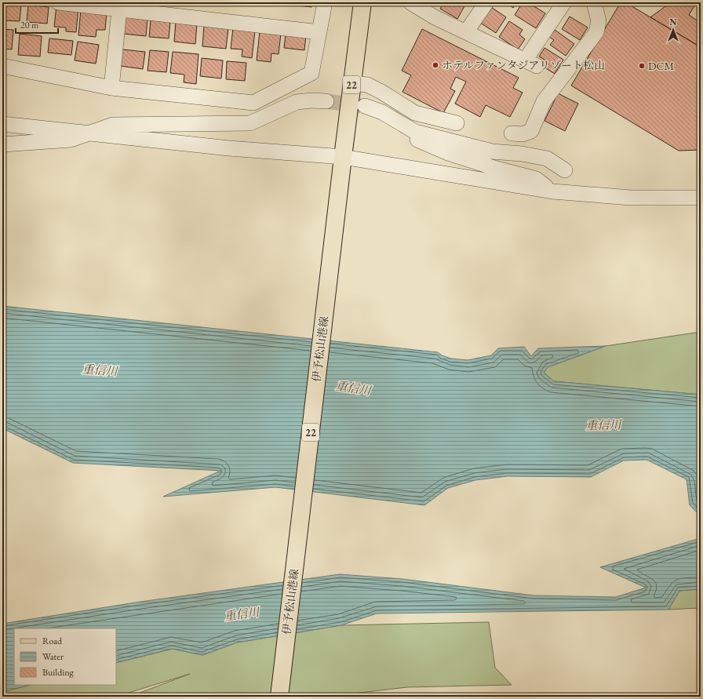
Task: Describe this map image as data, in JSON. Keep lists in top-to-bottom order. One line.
{"streets":{"main road":["22","伊予松山港線"]},"water":["重信川"],"places":["ホテルファンタジアリゾート松山","DCM"],"legend":["Road","Water","Building"],"scale_bar":"20 m","north":"top"}
